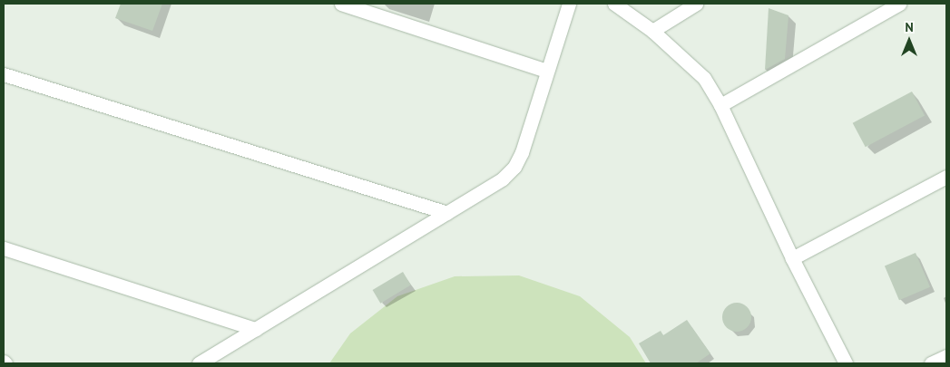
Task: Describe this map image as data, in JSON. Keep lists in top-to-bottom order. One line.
{"north":"top"}
